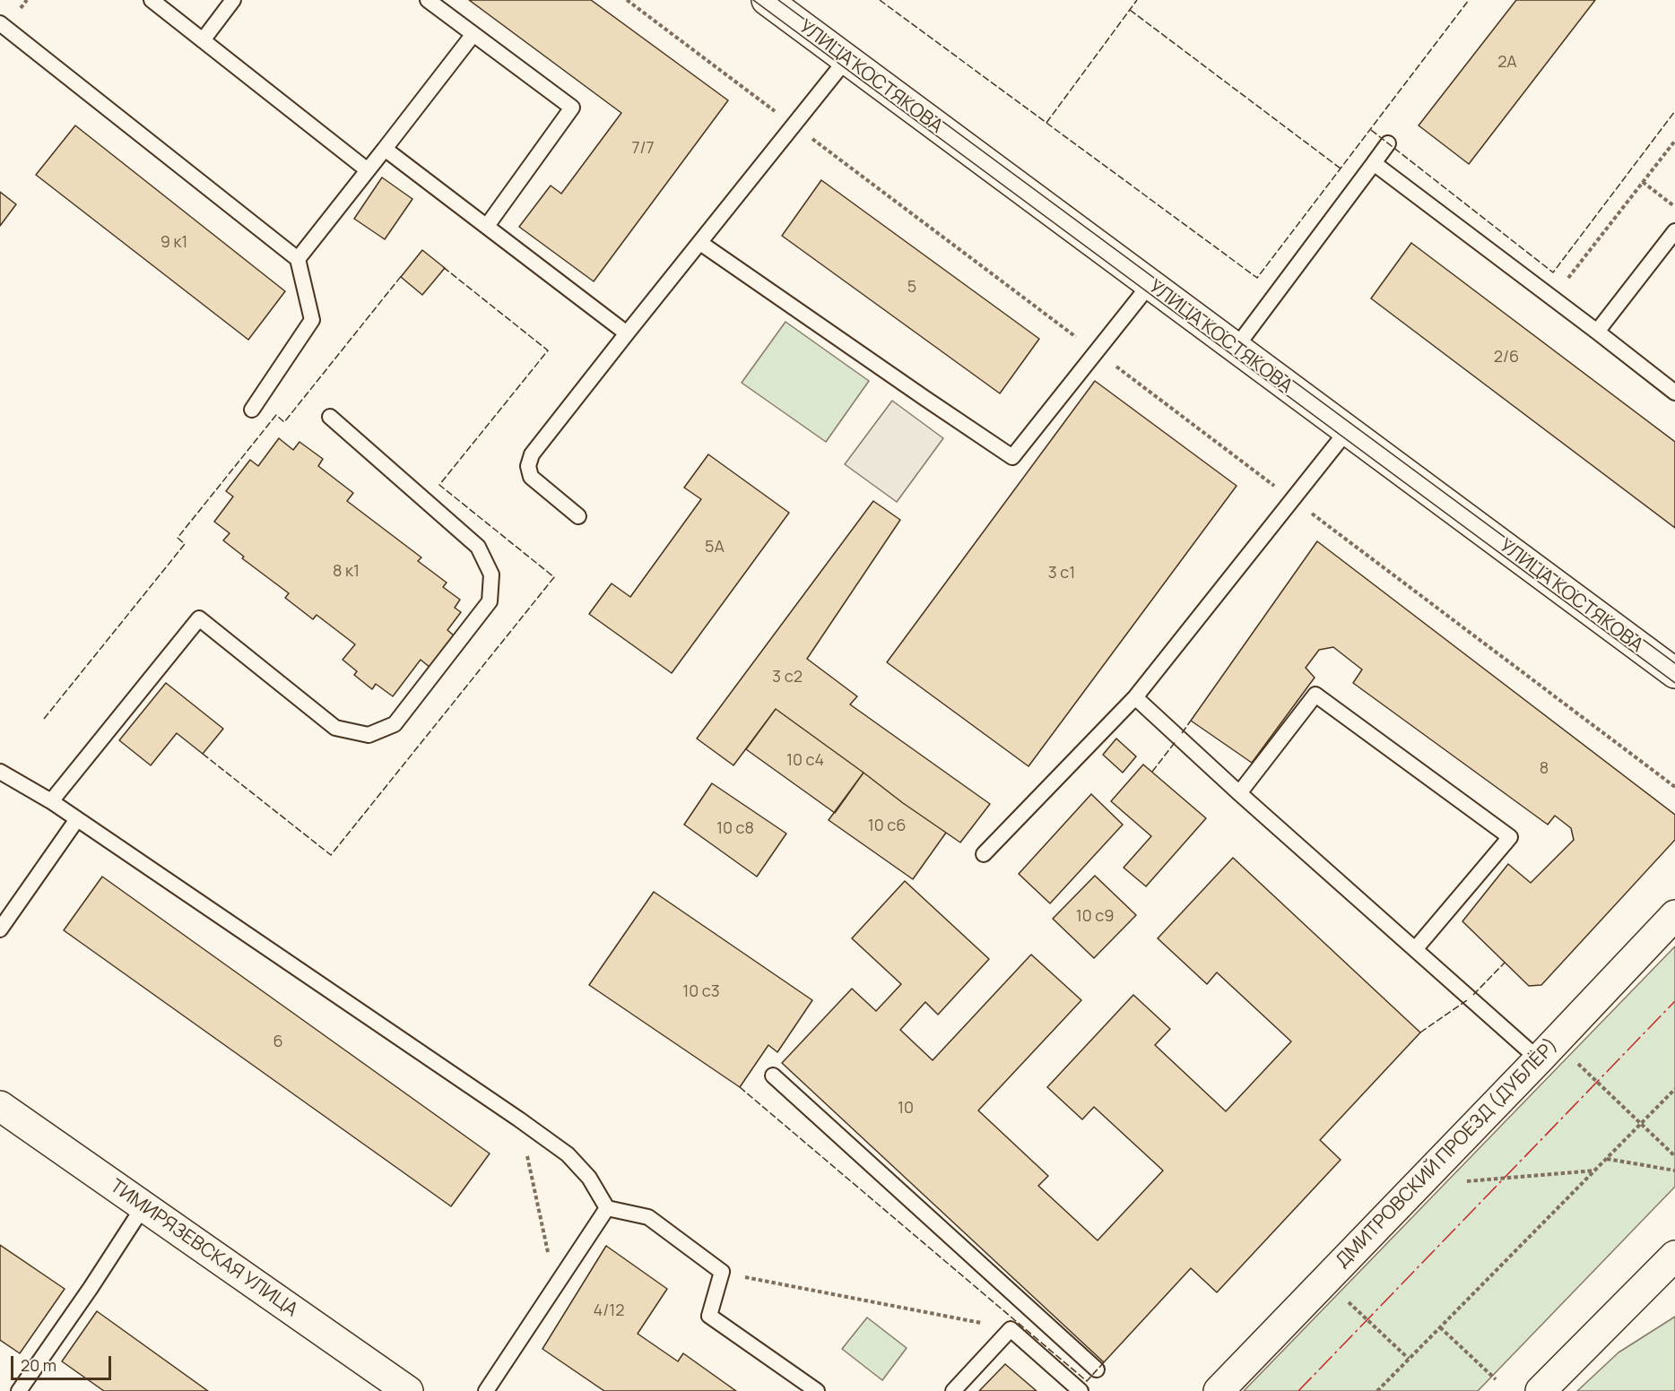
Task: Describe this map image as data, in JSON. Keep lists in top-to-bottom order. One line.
{"streets":{"street":["УЛИЦА КОСТЯКОВА","ДМИТРОВСКИЙ ПРОЕЗД (ДУБЛЁР)","ТИМИРЯЗЕВСКАЯ УЛИЦА"]},"house_numbers":["2А","7/7","9 к1","5","2/6","5А","8 к1","3 с1","3 с2","10 с4","8","10 с6","10 с8","10 с9","10 с3","6","10","4/12"],"scale_bar":"20 m"}
